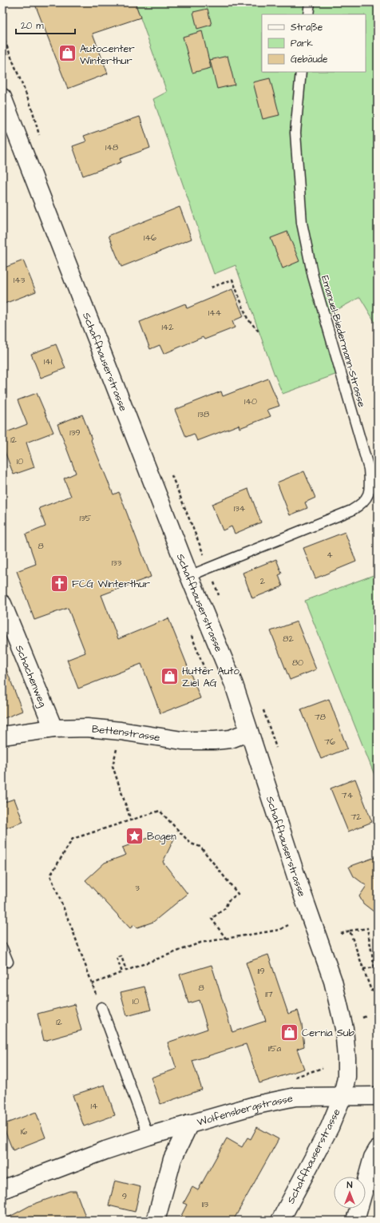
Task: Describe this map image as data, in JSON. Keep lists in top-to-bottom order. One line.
{"streets":{"main road":["Schaffhauserstrasse","Schachenweg","Bettenstrasse","Wolfensbergstrasse"],"lane":["Emanuel-Biedermann-Strasse"]},"crossings":[["Emanuel-Biedermann-Strasse","Schaffhauserstrasse"],["Schaffhauserstrasse","Bettenstrasse"],["Schaffhauserstrasse","Wolfensbergstrasse"],["Schachenweg","Bettenstrasse"]],"places":{"shop":["Autocenter Winterthur","Hutter Auto Ziel AG","Cernia Sub"],"church":["FCG Winterthur"],"place":["Bogen"]},"house_numbers":["148","146","143","144","142","141","140","138","139","12","10","134","135","8","4","133","2","82","80","78","76","74","72","3","119","8","117","10","12","115a","14","16","9","113"],"legend":["Straße","Park","Gebäude"],"scale_bar":"20 m","north":"top"}
